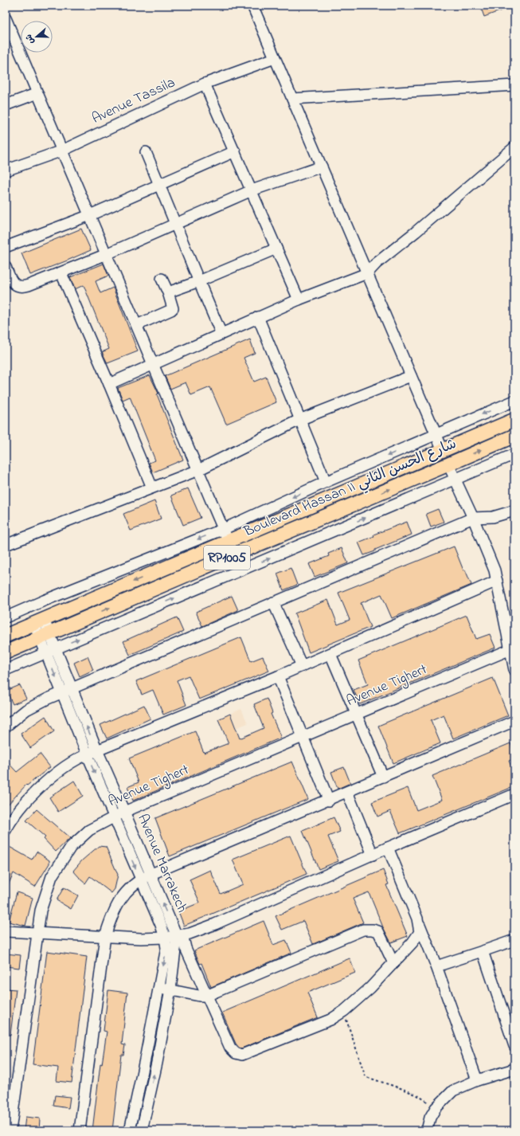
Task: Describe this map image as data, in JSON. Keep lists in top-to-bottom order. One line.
{"streets":{"main road":["Boulevard Hassan II شارع الحسن الثاني","RP1005"],"street":["Avenue Tassila","Avenue Tighert","Avenue Marrakech"]},"crossings":[["Boulevard Hassan II شارع الحسن الثاني","Avenue Marrakech"],["Avenue Tighert","Avenue Marrakech"]],"north":"left"}
